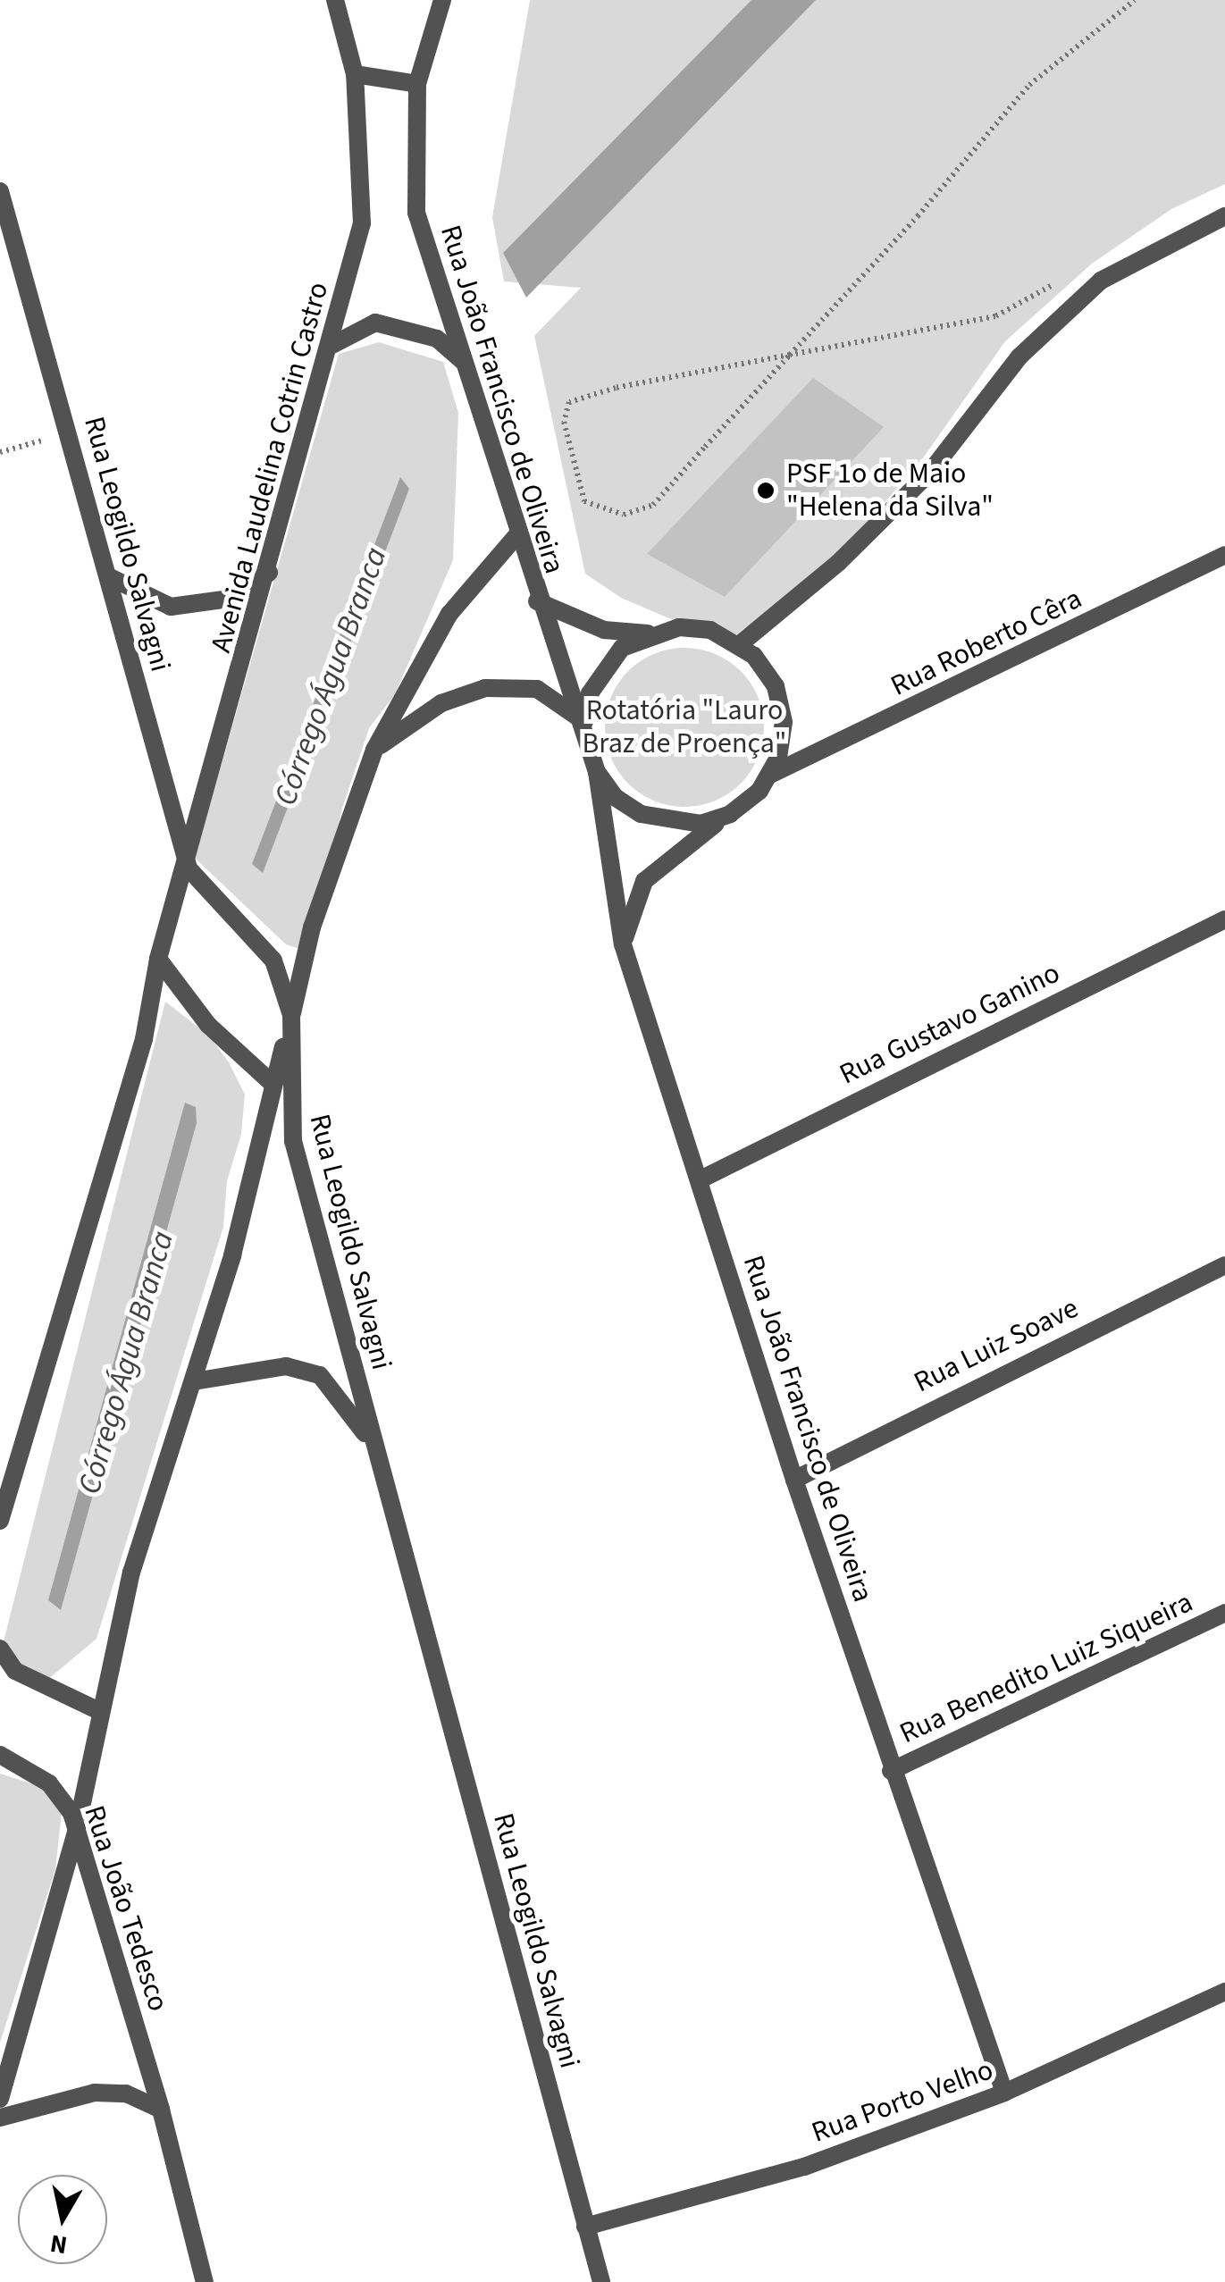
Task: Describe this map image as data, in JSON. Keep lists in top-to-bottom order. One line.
{"streets":{"street":["Rua João Francisco de Oliveira","Avenida Laudelina Cotrin Castro","Rua Leogildo Salvagni","Rua Roberto Cêra","Rua Gustavo Ganino","Rua Luiz Soave","Rua Benedito Luiz Siqueira","Rua João Tedesco","Rua Porto Velho"]},"crossings":[["Rua João Francisco de Oliveira","Rua Roberto Cêra"],["Rua João Francisco de Oliveira","Rua Gustavo Ganino"],["Rua João Francisco de Oliveira","Rua Luiz Soave"],["Rua João Francisco de Oliveira","Rua Benedito Luiz Siqueira"],["Rua João Francisco de Oliveira","Rua Porto Velho"],["Avenida Laudelina Cotrin Castro","Rua Leogildo Salvagni"],["Rua Leogildo Salvagni","Rua Porto Velho"]],"water":["Córrego Água Branca"],"parks":["Rotatória \"Lauro Braz de Proença\""],"places":["PSF 1o de Maio \"Helena da Silva\""],"north":"bottom"}
